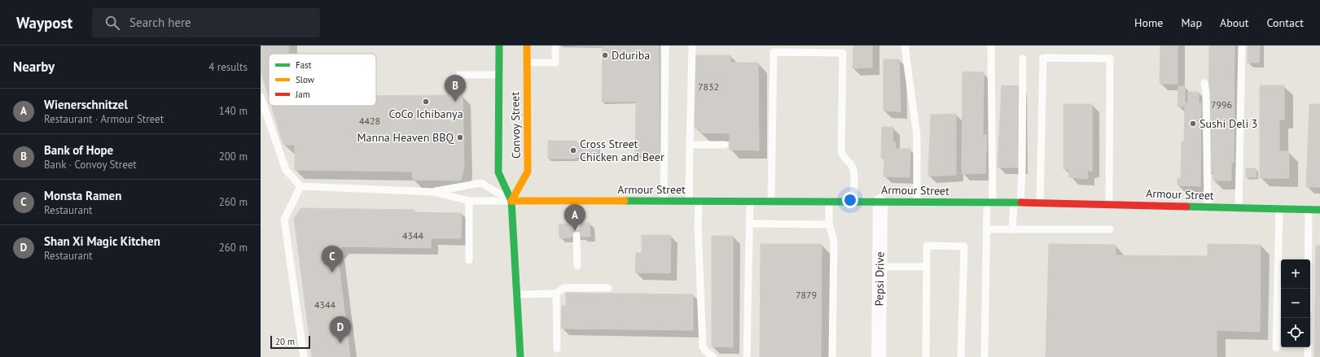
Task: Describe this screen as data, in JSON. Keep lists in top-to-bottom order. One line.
{"streets":{"street":["Convoy Street","Armour Street","Pepsi Drive"]},"crossings":[["Convoy Street","Armour Street"],["Armour Street","Pepsi Drive"]],"places":["Dduriba","CoCo Ichibanya","Sushi Deli 3","Manna Heaven BBQ","Cross Street Chicken and Beer"],"house_numbers":["7832","7996","4428","4344","7879","4344"],"legend":["Fast","Slow","Jam"],"scale_bar":"20 m","page":{"header":"Waypost","search":"Search here","nav":["Home","Map","About","Contact"],"heading":["Nearby","4 results"],"pins":["B","A","C","D"],"list":[{"mark":"A","name":"Wienerschnitzel","note":"Restaurant · Armour Street","value":"140 m"},{"mark":"B","name":"Bank of Hope","note":"Bank · Convoy Street","value":"200 m"},{"mark":"C","name":"Monsta Ramen","note":"Restaurant","value":"260 m"},{"mark":"D","name":"Shan Xi Magic Kitchen","note":"Restaurant","value":"260 m"}],"map_buttons":["+","−"],"scale":"20 m"}}
